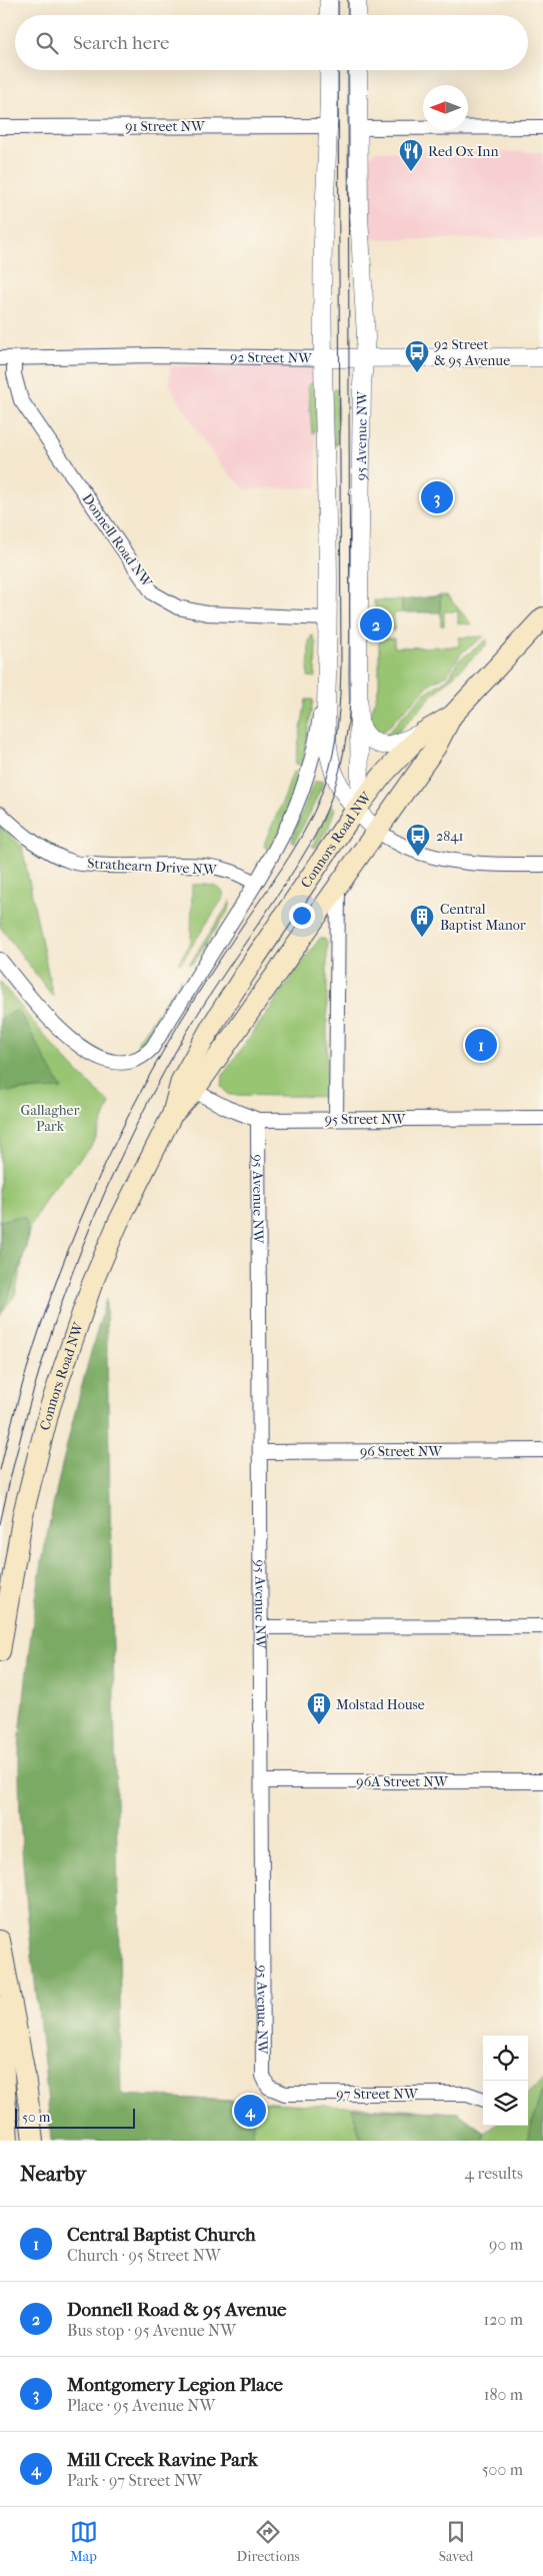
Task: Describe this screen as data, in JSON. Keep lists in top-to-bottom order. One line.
{"streets":{"main road":["Connors Road NW"],"street":["91 Street NW","92 Street NW","95 Avenue NW","Donnell Road NW","Strathearn Drive NW","95 Street NW","96 Street NW","96A Street NW","97 Street NW"]},"crossings":[["92 Street NW","95 Avenue NW"],["92 Street NW","Donnell Road NW"],["95 Avenue NW","Connors Road NW"],["95 Avenue NW","95 Street NW"],["95 Avenue NW","96 Street NW"],["95 Avenue NW","96A Street NW"],["95 Avenue NW","97 Street NW"],["Connors Road NW","95 Street NW"]],"parks":["Gallagher Park"],"places":{"restaurant":["Red Ox Inn"],"bus stop":["92 Street & 95 Avenue","2841"],"building":["Central Baptist Manor","Molstad House"]},"scale_bar":"50 m","north":"left","page":{"search":"Search here","pins":["3","2","1","4"],"scale":"50 m","heading":["Nearby","4 results"],"list":[{"mark":"1","name":"Central Baptist Church","note":"Church · 95 Street NW","value":"90 m"},{"mark":"2","name":"Donnell Road & 95 Avenue","note":"Bus stop · 95 Avenue NW","value":"120 m"},{"mark":"3","name":"Montgomery Legion Place","note":"Place · 95 Avenue NW","value":"180 m"},{"mark":"4","name":"Mill Creek Ravine Park","note":"Park · 97 Street NW","value":"500 m"}],"nav":["Map","Directions","Saved"]}}
